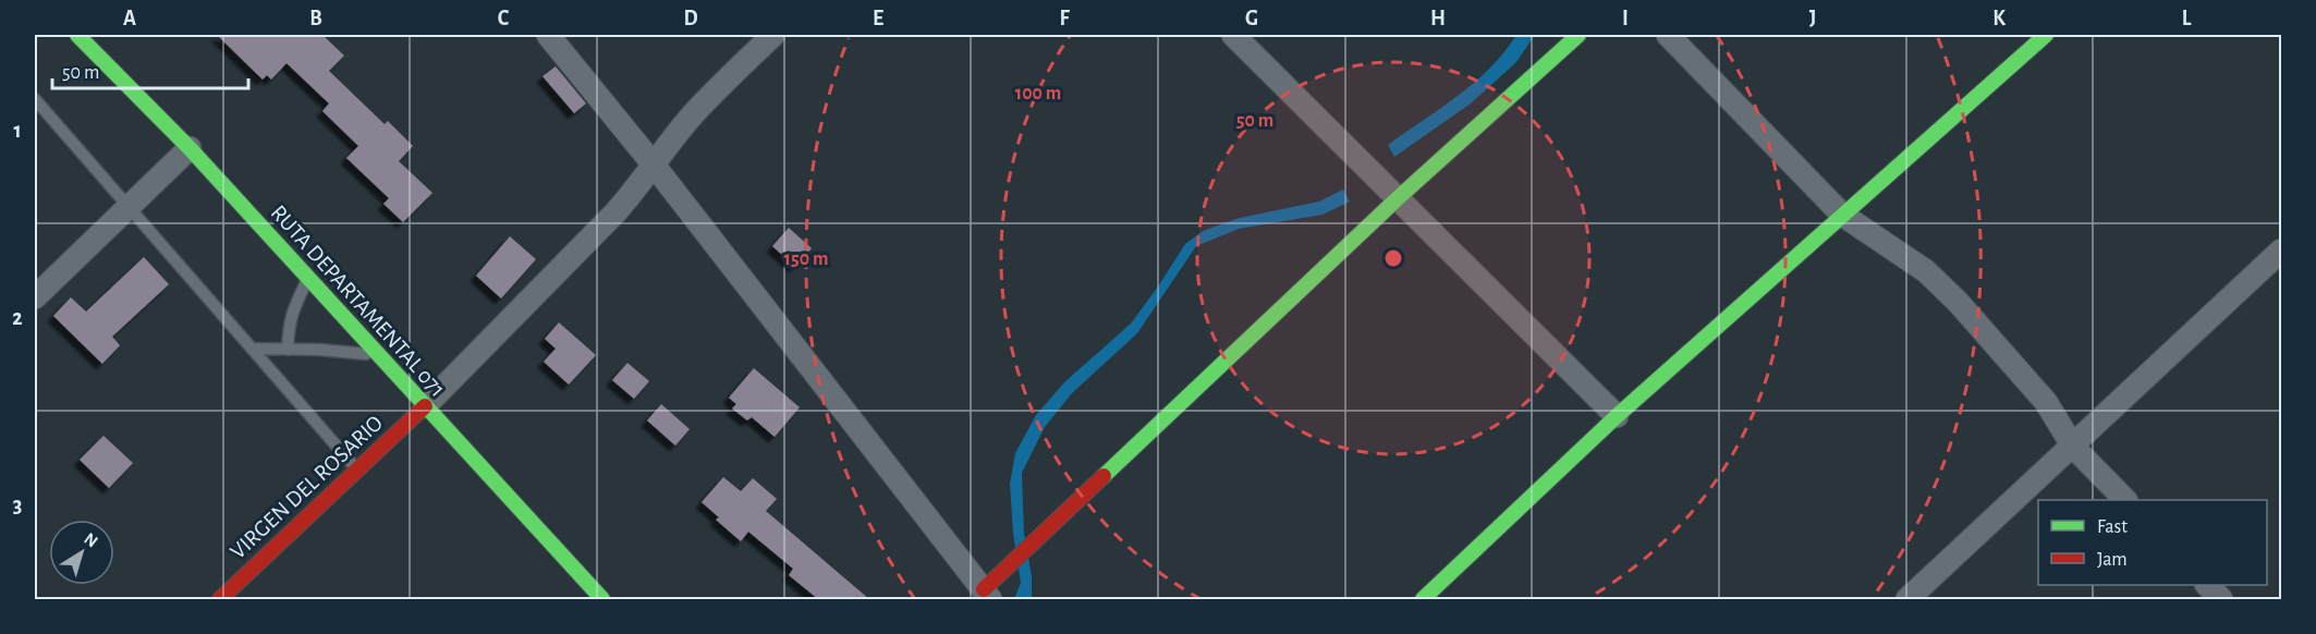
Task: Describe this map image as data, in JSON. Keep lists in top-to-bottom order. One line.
{"streets":{"street":["RUTA DEPARTAMENTAL 071","VIRGEN DEL ROSARIO"]},"crossings":[["RUTA DEPARTAMENTAL 071","VIRGEN DEL ROSARIO"]],"legend":["Fast","Jam"],"scale_bar":"50 m","north":"top right","grid":{"columns":["A","B","C","D","E","F","G","H","I","J","K","L"],"rows":["1","2","3"]},"rings":["100 m","50 m","150 m"]}
